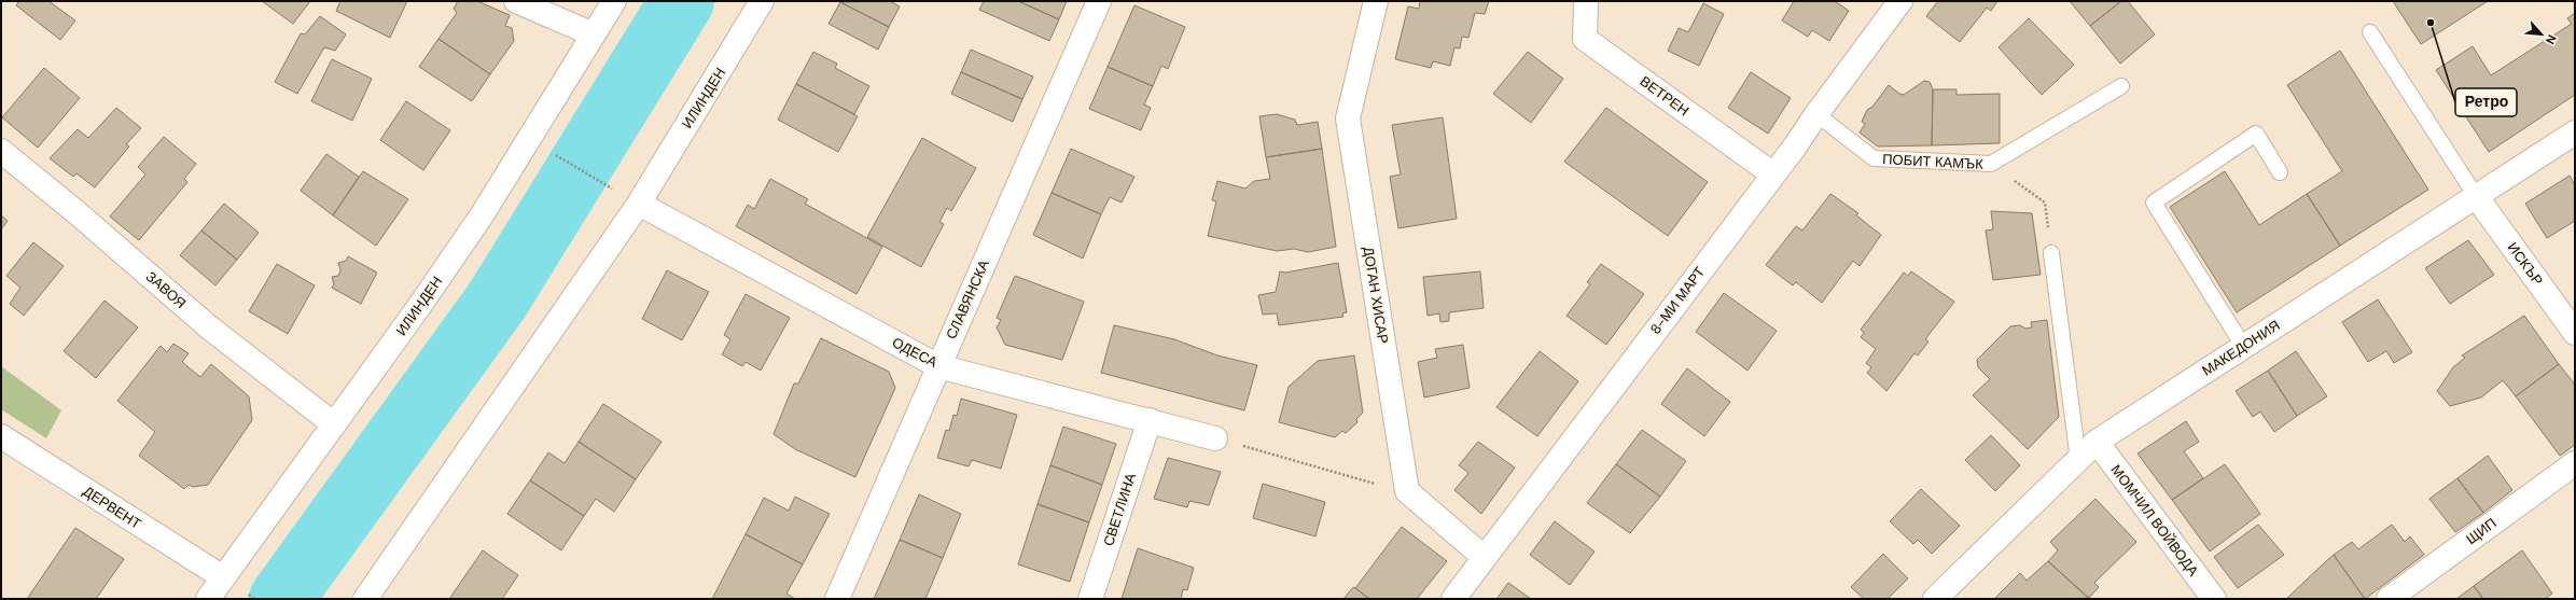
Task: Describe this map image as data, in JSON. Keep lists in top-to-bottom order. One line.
{"streets":{"street":["ВЕТРЕН","ИЛИНДЕН","ИСКЪР","ЗАВОЯ","ДОГАН ХИСАР","СЛАВЯНСКА","8-МИ МАРТ","МАКЕДОНИЯ","ОДЕСА","ДЕРВЕНТ","СВЕТЛИНА","МОМЧИЛ ВОЙВОДА","ЩИП"],"lane":["ПОБИТ КАМЪК"]},"crossings":[["ВЕТРЕН","8-МИ МАРТ"],["ИЛИНДЕН","ЗАВОЯ"],["ИЛИНДЕН","ОДЕСА"],["ИЛИНДЕН","ДЕРВЕНТ"],["ПОБИТ КАМЪК","8-МИ МАРТ"],["ИСКЪР","МАКЕДОНИЯ"],["СЛАВЯНСКА","ОДЕСА"],["МАКЕДОНИЯ","МОМЧИЛ ВОЙВОДА"],["ОДЕСА","СВЕТЛИНА"]],"places":["Ретро"],"north":"bottom right"}
